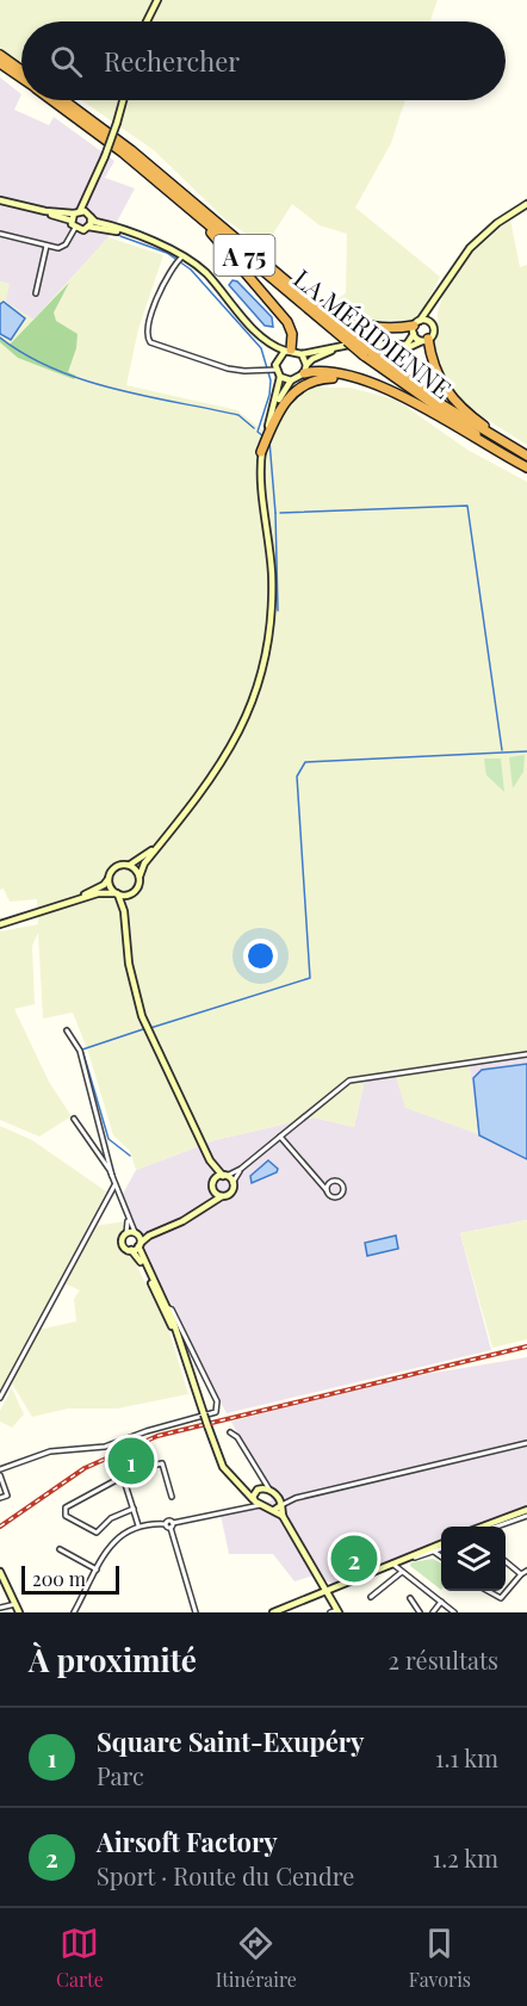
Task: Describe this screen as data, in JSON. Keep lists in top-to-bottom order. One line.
{"streets":{"highway":["A 75","LA MÉRIDIENNE"]},"scale_bar":"200 m","page":{"search":"Rechercher","pins":["1","2"],"scale":"200 m","heading":["À proximité","2 résultats"],"list":[{"mark":"1","name":"Square Saint-Exupéry","note":"Parc","value":"1.1 km"},{"mark":"2","name":"Airsoft Factory","note":"Sport · Route du Cendre","value":"1.2 km"}],"nav":["Carte","Itinéraire","Favoris"]}}
